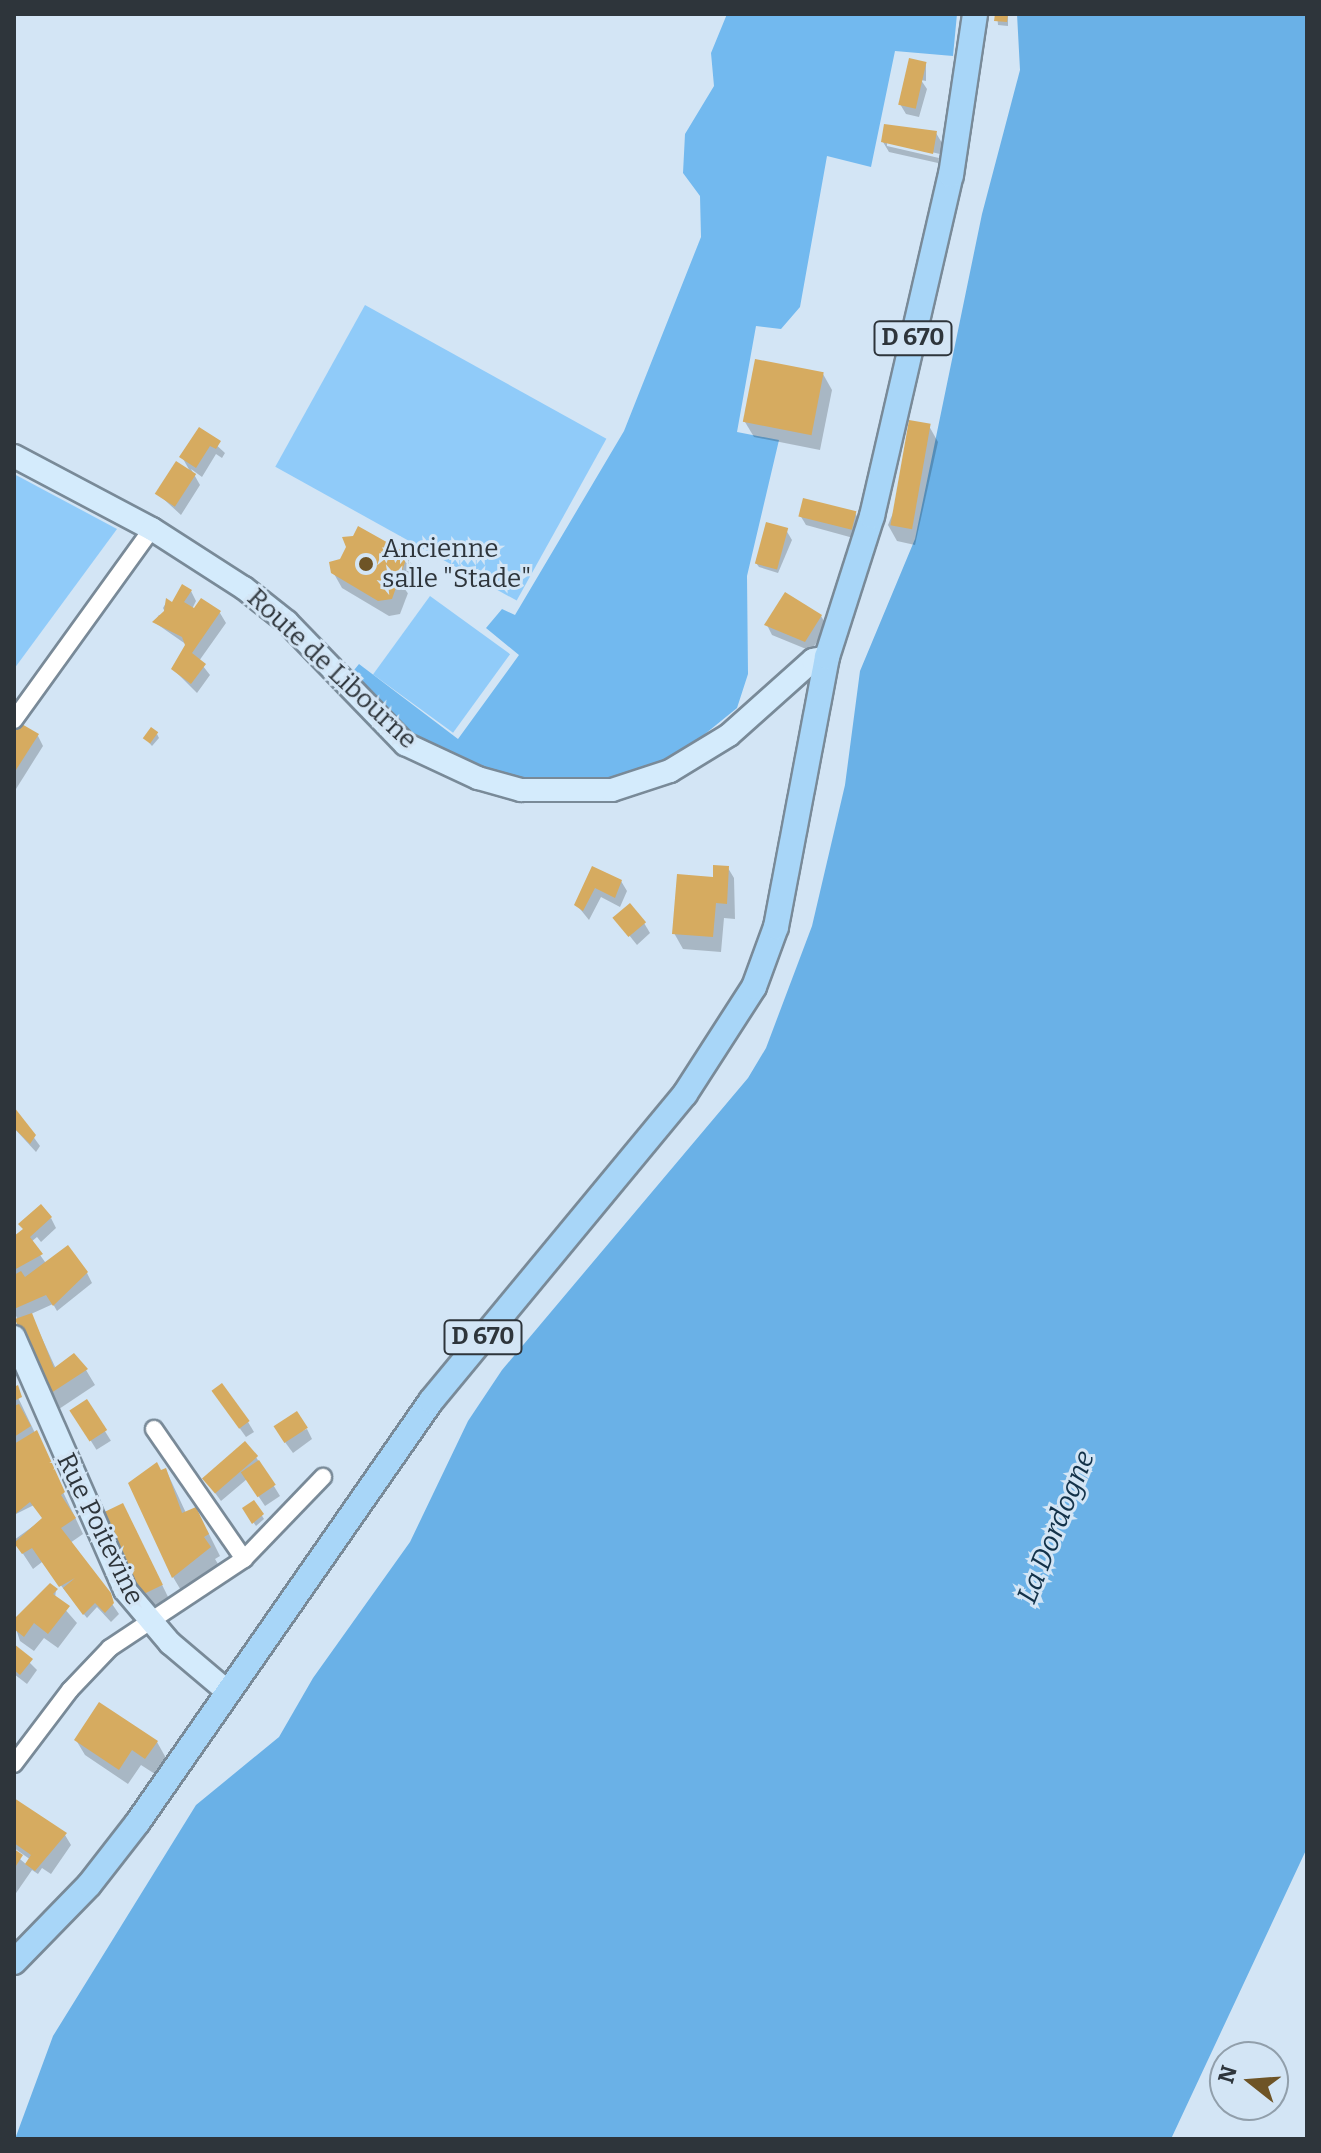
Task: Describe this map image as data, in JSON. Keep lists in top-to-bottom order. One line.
{"streets":{"main road":["D 670"],"street":["Route de Libourne","Rue Poitevine"]},"crossings":[["D 670","Route de Libourne"],["D 670","Rue Poitevine"]],"water":["La Dordogne"],"places":["Ancienne salle \"Stade\""],"north":"left"}
